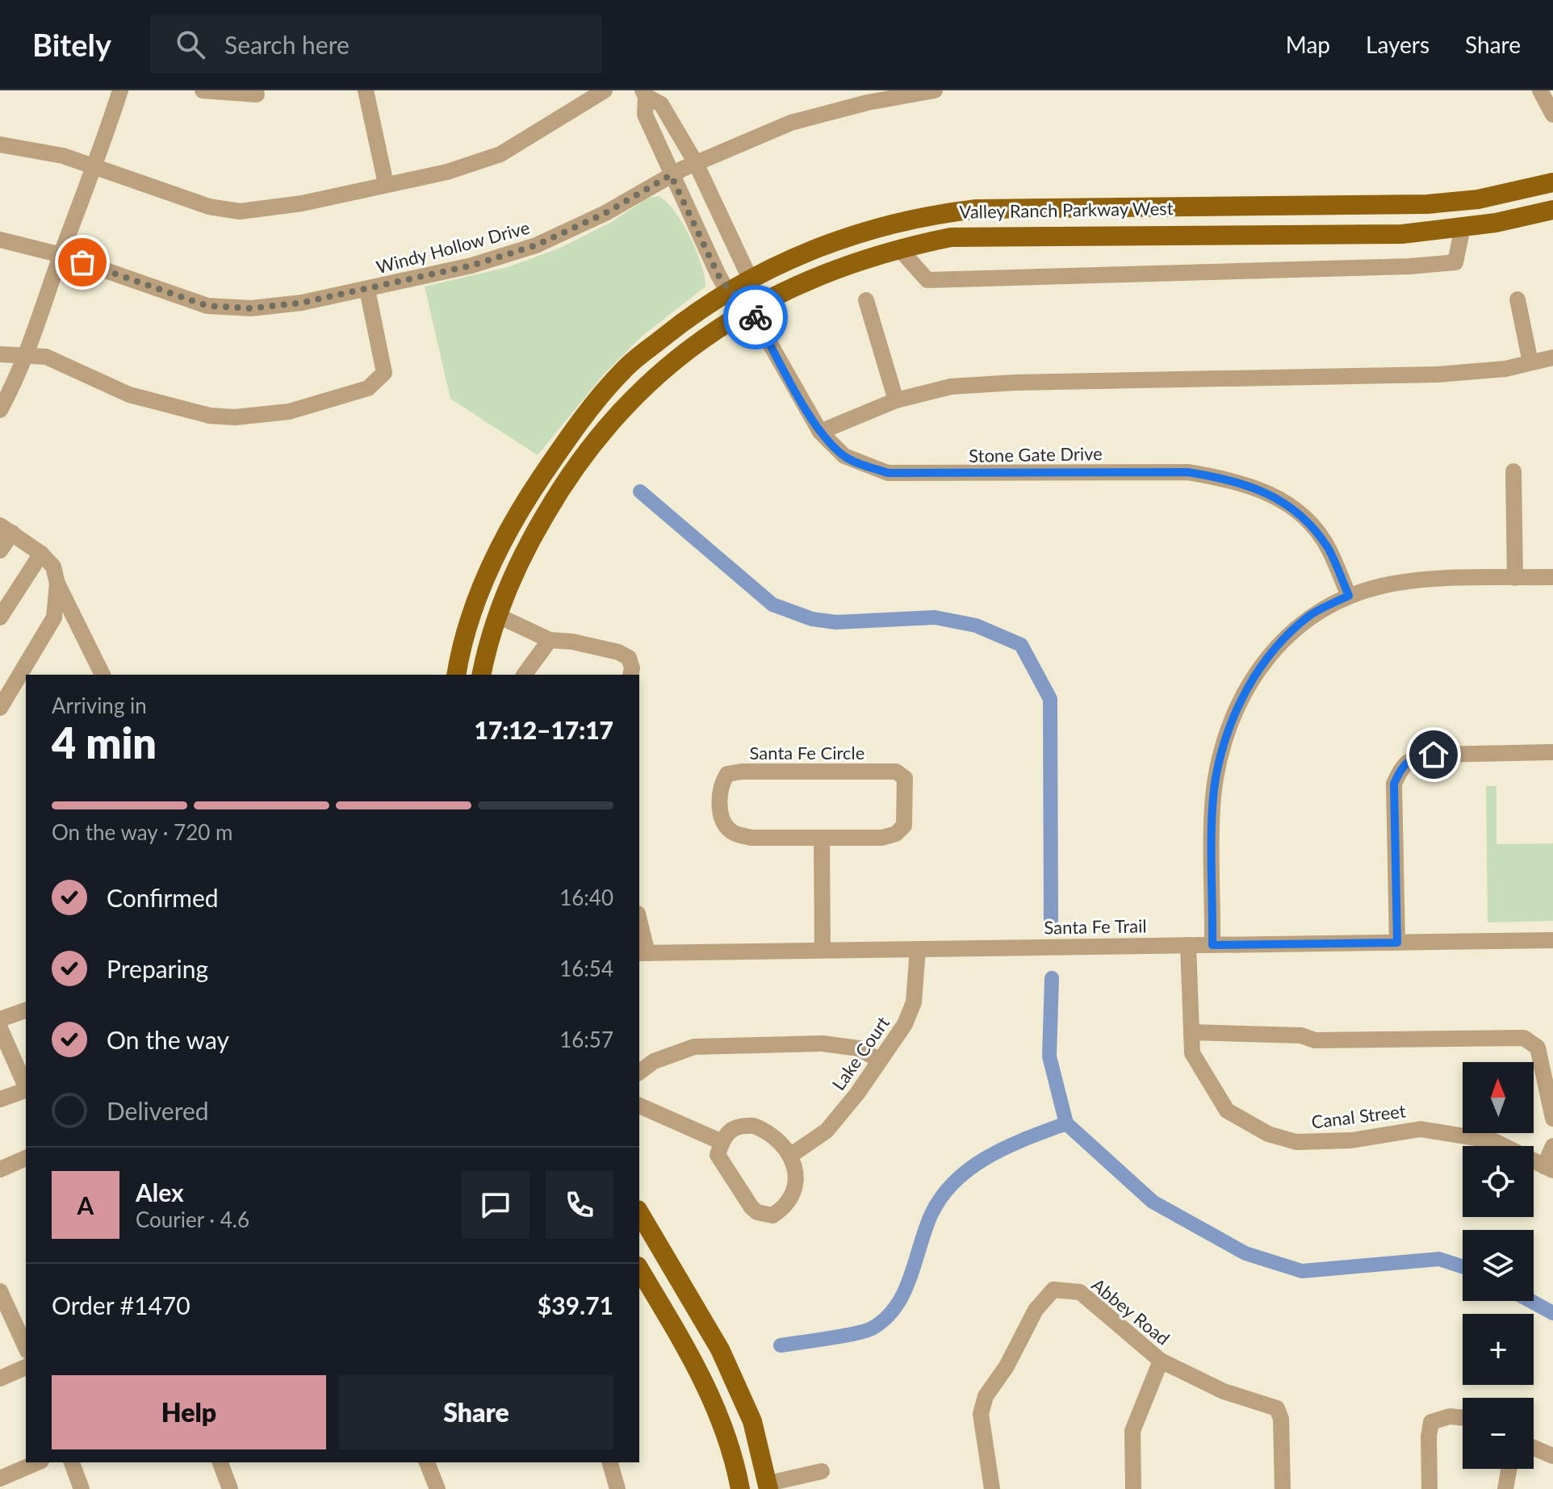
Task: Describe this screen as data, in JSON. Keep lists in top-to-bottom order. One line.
{"streets":{"main road":["Valley Ranch Parkway West"],"street":["Windy Hollow Drive","Stone Gate Drive","Santa Fe Circle","Santa Fe Trail","Lake Court","Canal Street","Abbey Road"]},"crossings":[["Valley Ranch Parkway West","Stone Gate Drive"],["Windy Hollow Drive","Stone Gate Drive"],["Santa Fe Trail","Lake Court"],["Santa Fe Trail","Canal Street"]],"north":"top","page":{"header":"Bitely","search":"Search here","nav":["Map","Layers","Share"],"heading":["4 min","Arriving in","17:12–17:17"],"panel":["Alex","Courier · 4.6","Order #1470","$39.71"],"bar":"On the way · 720 m","list":[["Confirmed","16:40"],["Preparing","16:54"],["On the way","16:57"],"Delivered"],"map_buttons":["+","−"],"round":"A","buttons":["Help","Share"]}}
